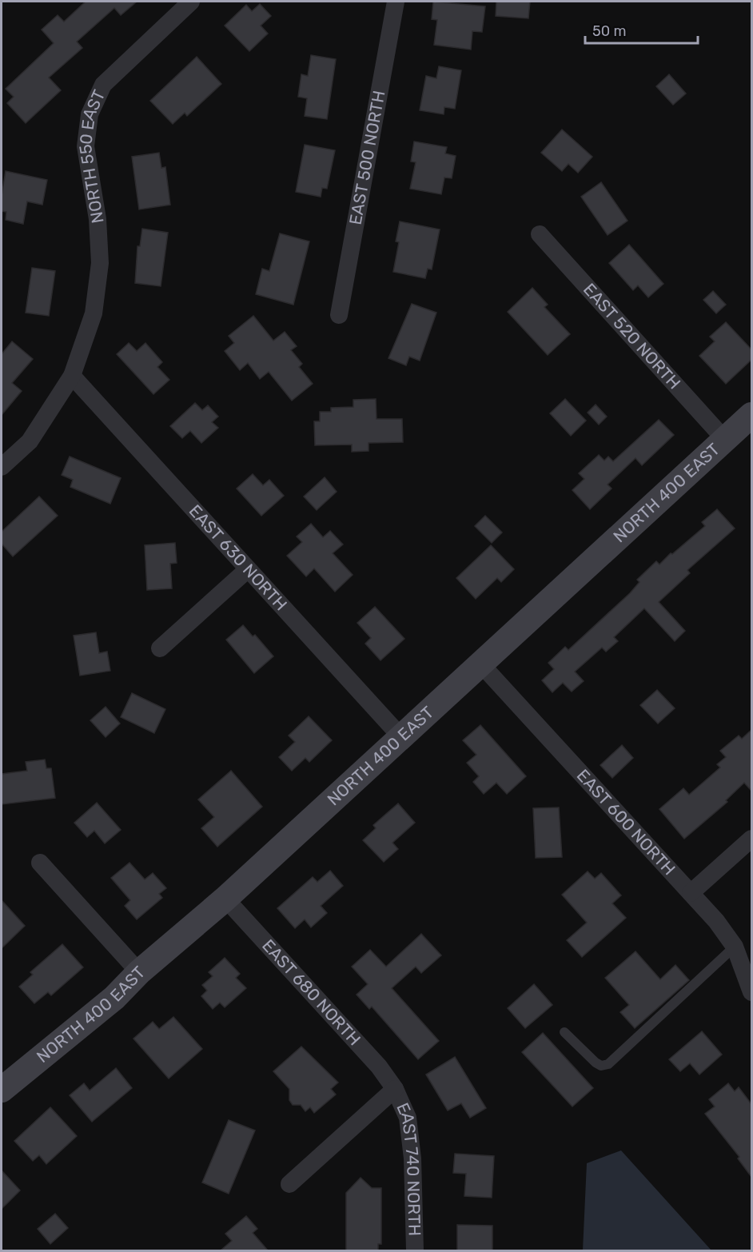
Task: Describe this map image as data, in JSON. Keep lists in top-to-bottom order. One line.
{"streets":{"street":["NORTH 550 EAST","EAST 500 NORTH","EAST 520 NORTH","NORTH 400 EAST","EAST 630 NORTH","EAST 600 NORTH","EAST 680 NORTH","EAST 740 NORTH"]},"crossings":[["NORTH 550 EAST","EAST 630 NORTH"],["EAST 520 NORTH","NORTH 400 EAST"],["NORTH 400 EAST","EAST 630 NORTH"],["NORTH 400 EAST","EAST 600 NORTH"],["NORTH 400 EAST","EAST 680 NORTH"],["EAST 680 NORTH","EAST 740 NORTH"]],"scale_bar":"50 m"}
